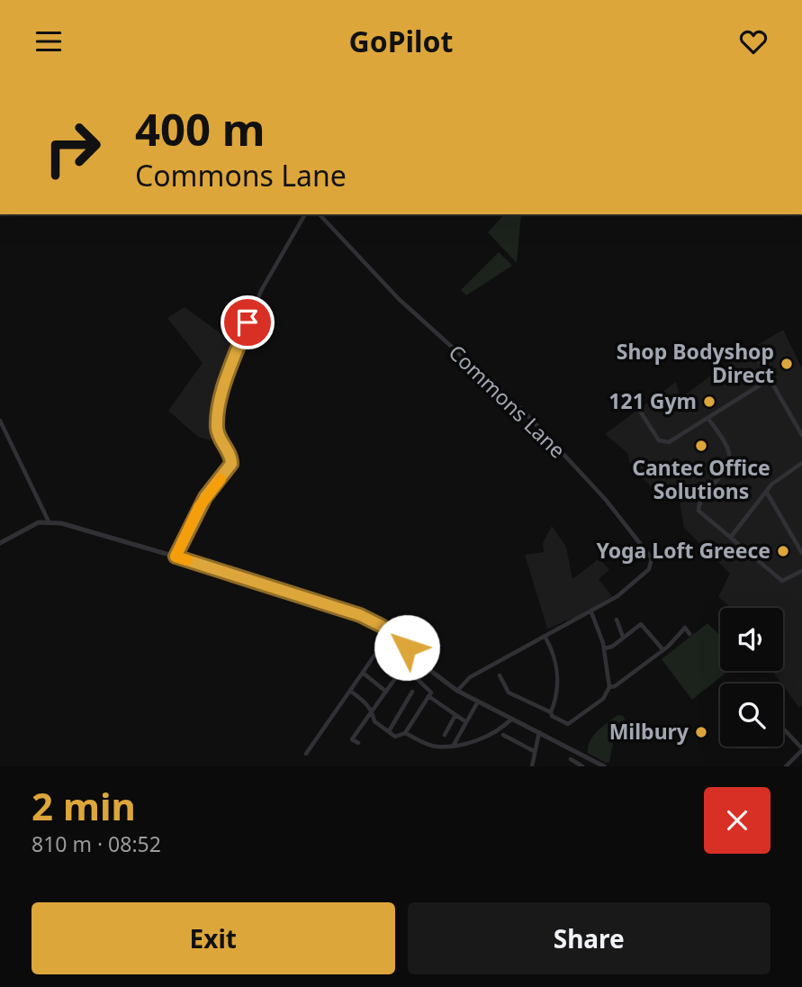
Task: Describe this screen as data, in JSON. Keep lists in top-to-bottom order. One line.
{"streets":{"street":["Commons Lane"]},"places":["Shop Bodyshop Direct","121 Gym","Cantec Office Solutions","Yoga Loft Greece","Milbury"],"page":{"header":"GoPilot","turn":["400 m","Commons Lane"],"heading":["2 min","810 m · 08:52"],"buttons":["Exit","Share"]}}
